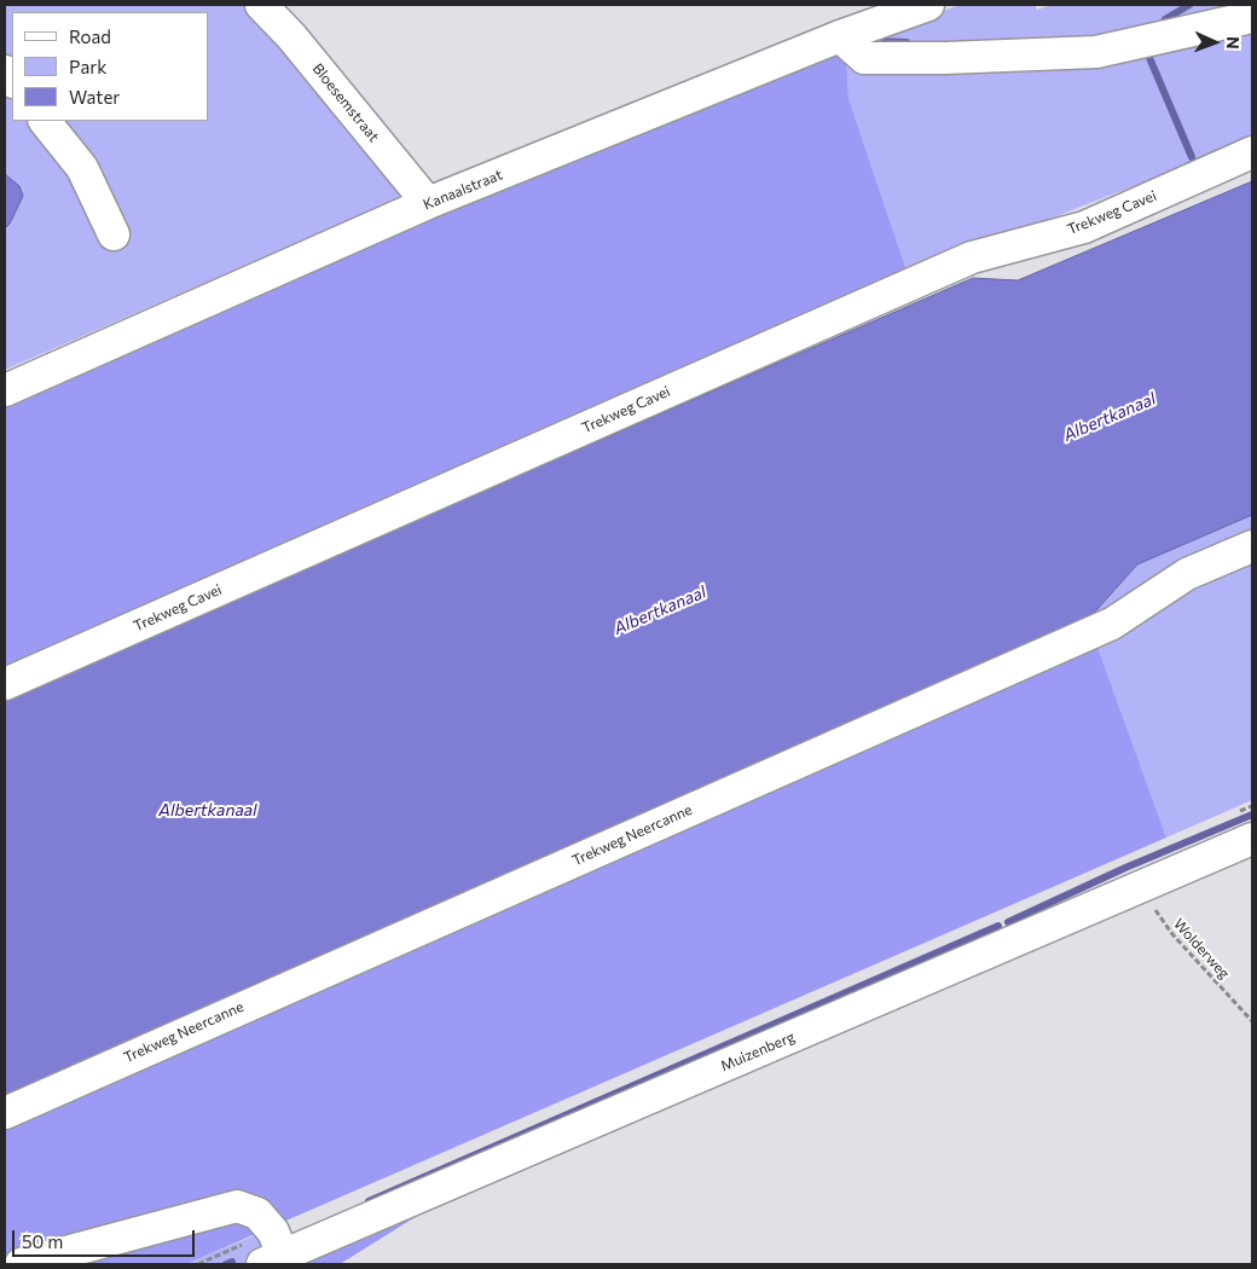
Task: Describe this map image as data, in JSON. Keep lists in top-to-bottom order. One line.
{"streets":{"street":["Bloesemstraat","Kanaalstraat","Trekweg Cavei","Trekweg Neercanne","Muizenberg"],"path":["Wolderweg"]},"crossings":[["Bloesemstraat","Kanaalstraat"],["Wolderweg","Muizenberg"]],"water":["Albertkanaal"],"legend":["Road","Park","Water"],"scale_bar":"50 m","north":"right"}
